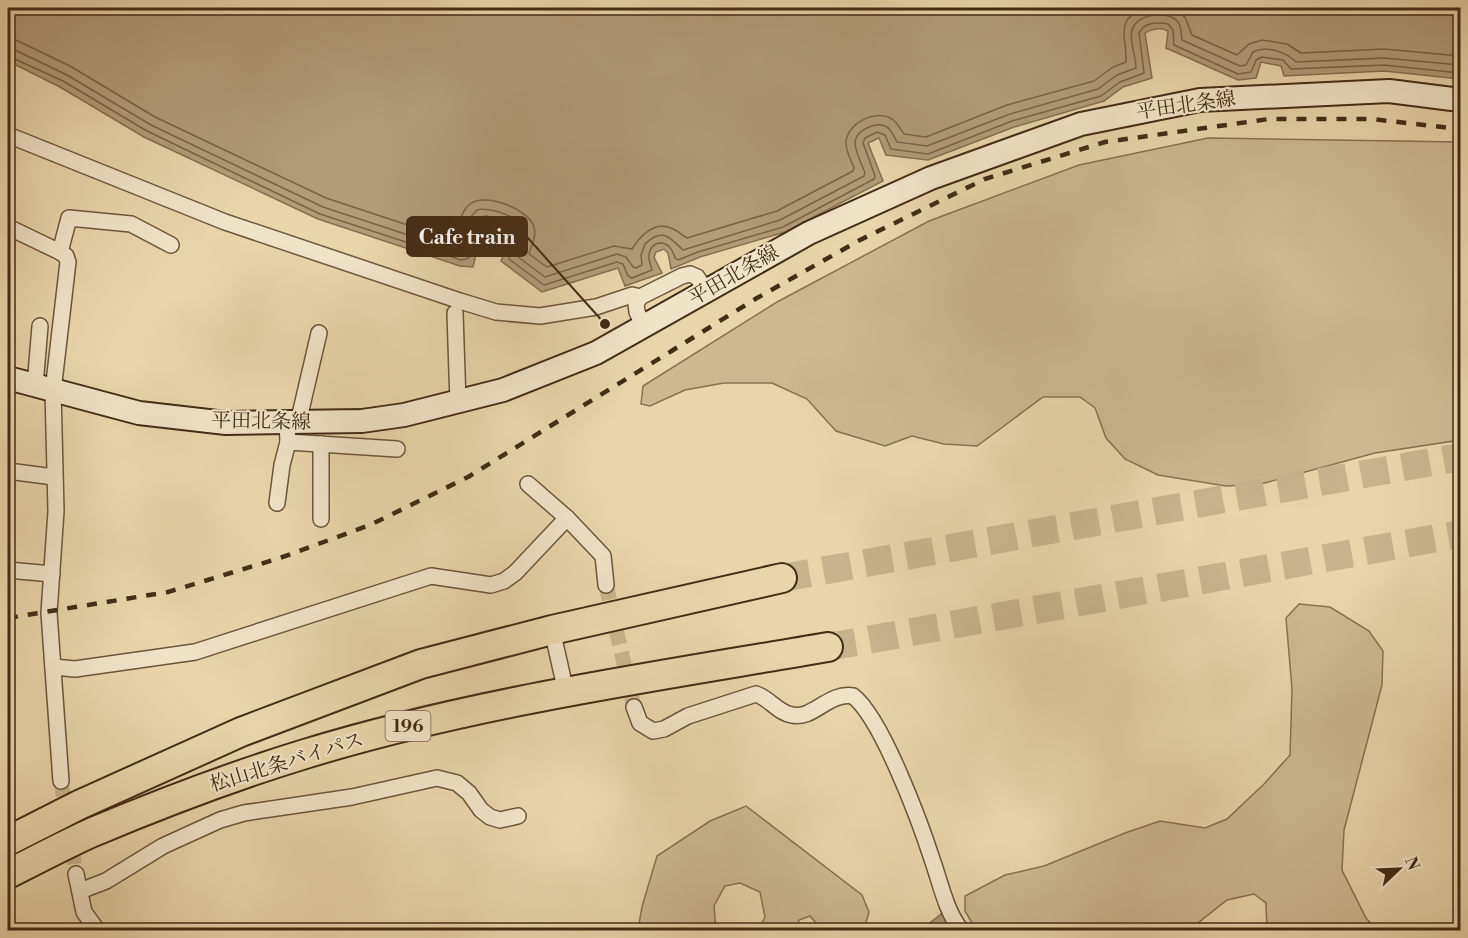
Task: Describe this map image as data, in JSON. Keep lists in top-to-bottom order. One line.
{"streets":{"highway":["196","松山北条バイパス"],"main road":["平田北条線"]},"places":["Cafe train"],"north":"top right"}
